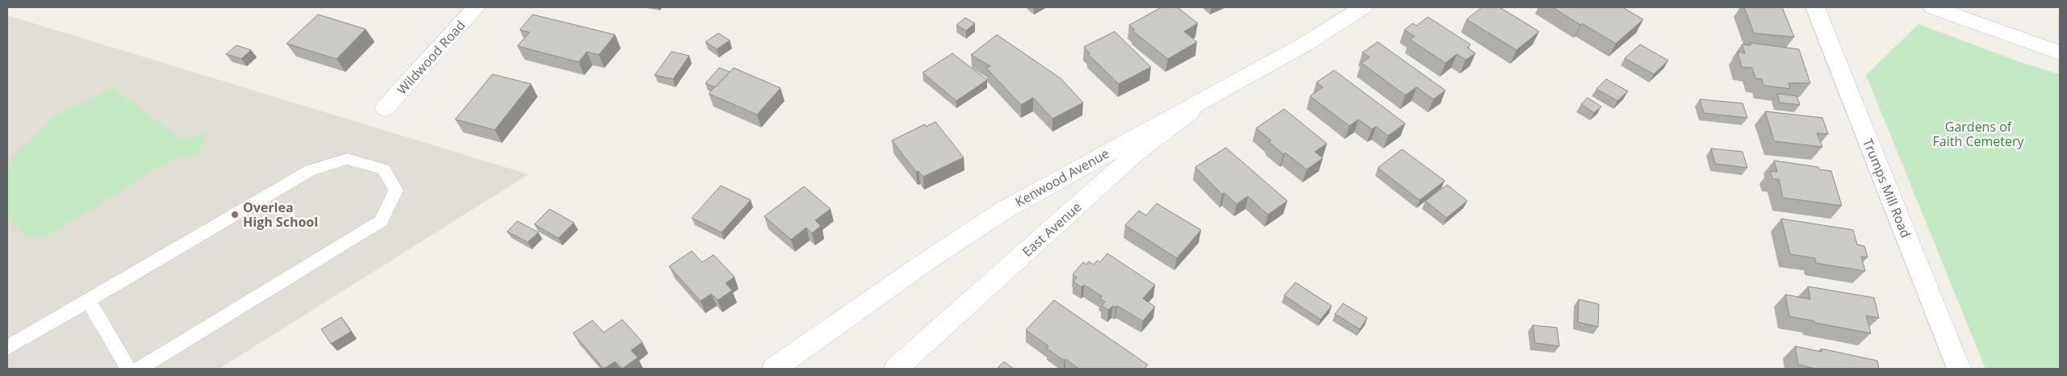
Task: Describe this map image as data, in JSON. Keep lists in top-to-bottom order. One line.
{"streets":{"street":["Wildwood Road","Kenwood Avenue","Trumps Mill Road","East Avenue"]},"crossings":[["Kenwood Avenue","East Avenue"]],"parks":["Gardens of Faith Cemetery"],"places":["Overlea High School"]}
